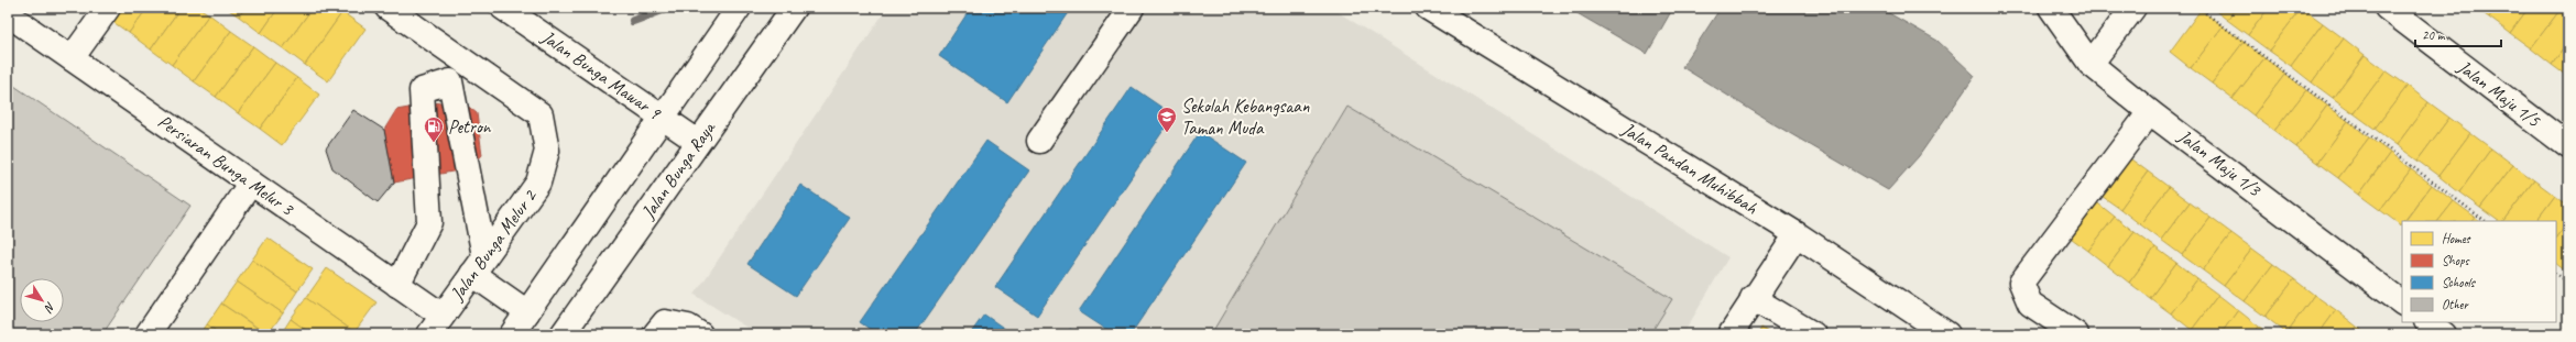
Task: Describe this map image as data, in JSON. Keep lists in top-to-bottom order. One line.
{"streets":{"street":["Jalan Bunga Mawar 9","Jalan Maju 1/5","Jalan Maju 1/3","Persiaran Bunga Melur 3","Jalan Pandan Muhibbah","Jalan Bunga Raya","Jalan Bunga Melur 2"]},"crossings":[["Jalan Bunga Mawar 9","Jalan Bunga Raya"],["Persiaran Bunga Melur 3","Jalan Bunga Melur 2"]],"places":{"school or university":["Sekolah Kebangsaan Taman Muda"],"fuel station":["Petron"]},"legend":["Homes","Shops","Schools","Other"],"scale_bar":"20 m","north":"bottom right"}
